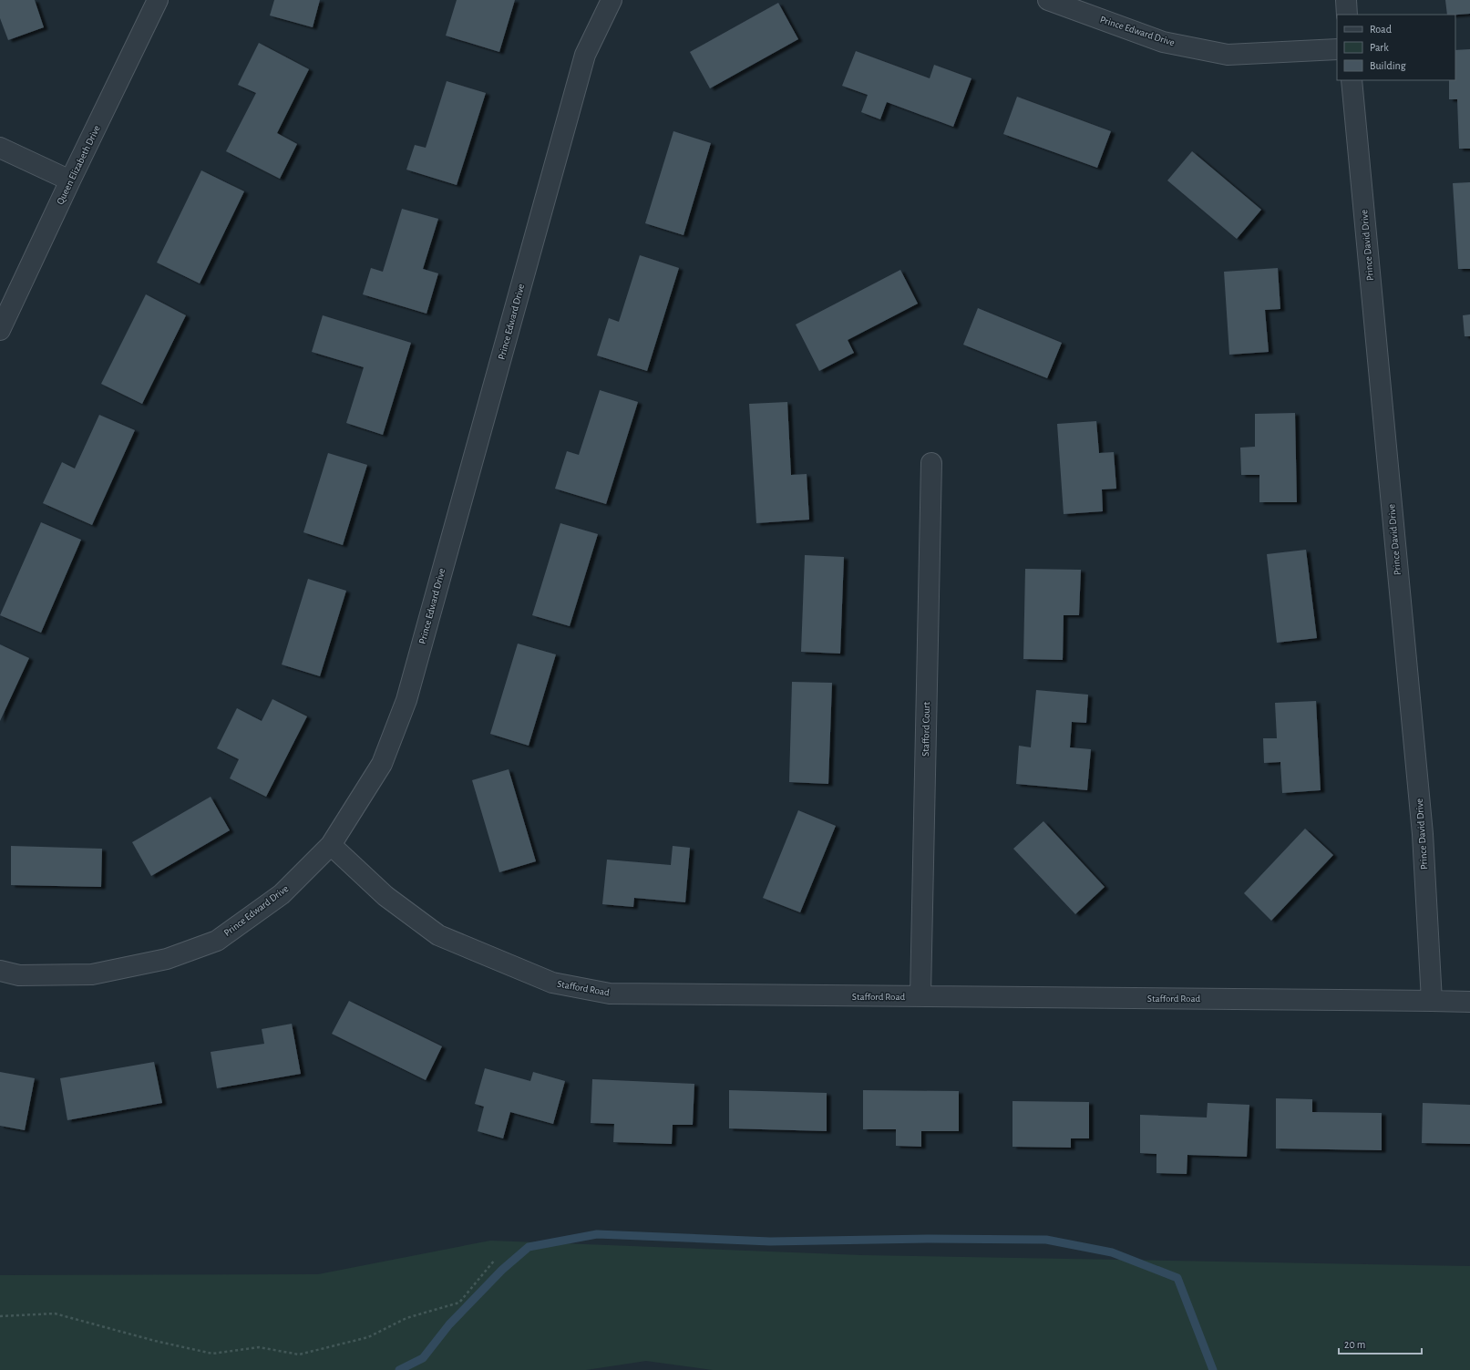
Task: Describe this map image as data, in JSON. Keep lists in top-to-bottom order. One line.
{"streets":{"street":["Prince Edward Drive","Queen Elizabeth Drive","Prince David Drive","Stafford Court","Stafford Road"]},"crossings":[["Prince Edward Drive","Stafford Road"],["Prince David Drive","Stafford Road"],["Stafford Court","Stafford Road"]],"legend":["Road","Park","Building"],"scale_bar":"20 m"}
